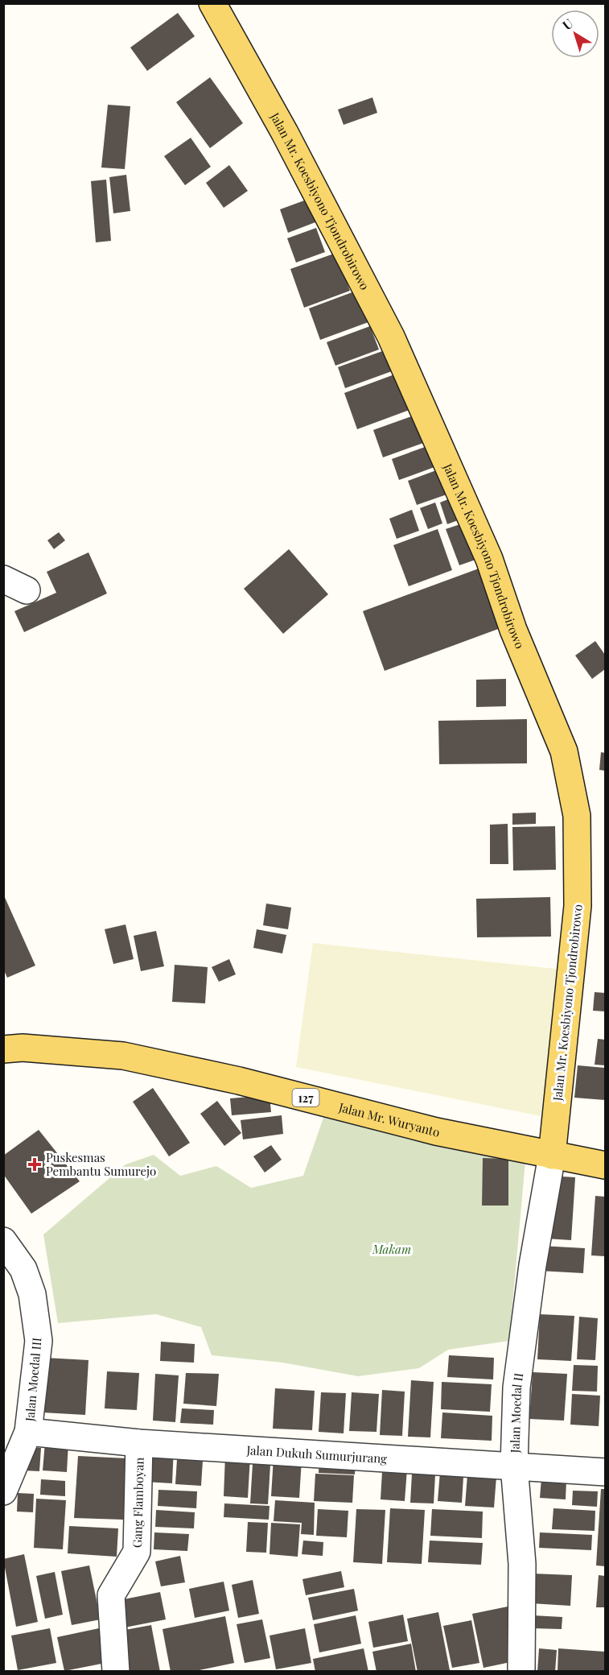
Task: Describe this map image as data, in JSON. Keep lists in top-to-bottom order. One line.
{"streets":{"main road":["Jalan Mr. Koesbiyono Tjondrobirowo","127","Jalan Mr. Wuryanto"],"street":["Jalan Moedal III","Jalan Moedal II","Jalan Dukuh Sumurjurang","Gang Flamboyan"]},"crossings":[["Jalan Mr. Koesbiyono Tjondrobirowo","Jalan Mr. Wuryanto"],["Jalan Mr. Koesbiyono Tjondrobirowo","Jalan Moedal II"],["Jalan Mr. Wuryanto","Jalan Moedal II"],["Jalan Moedal III","Jalan Dukuh Sumurjurang"],["Jalan Moedal II","Jalan Dukuh Sumurjurang"],["Jalan Dukuh Sumurjurang","Gang Flamboyan"]],"parks":["Makam"],"places":{"health":["Puskesmas Pembantu Sumurejo"]},"north":"top left"}
